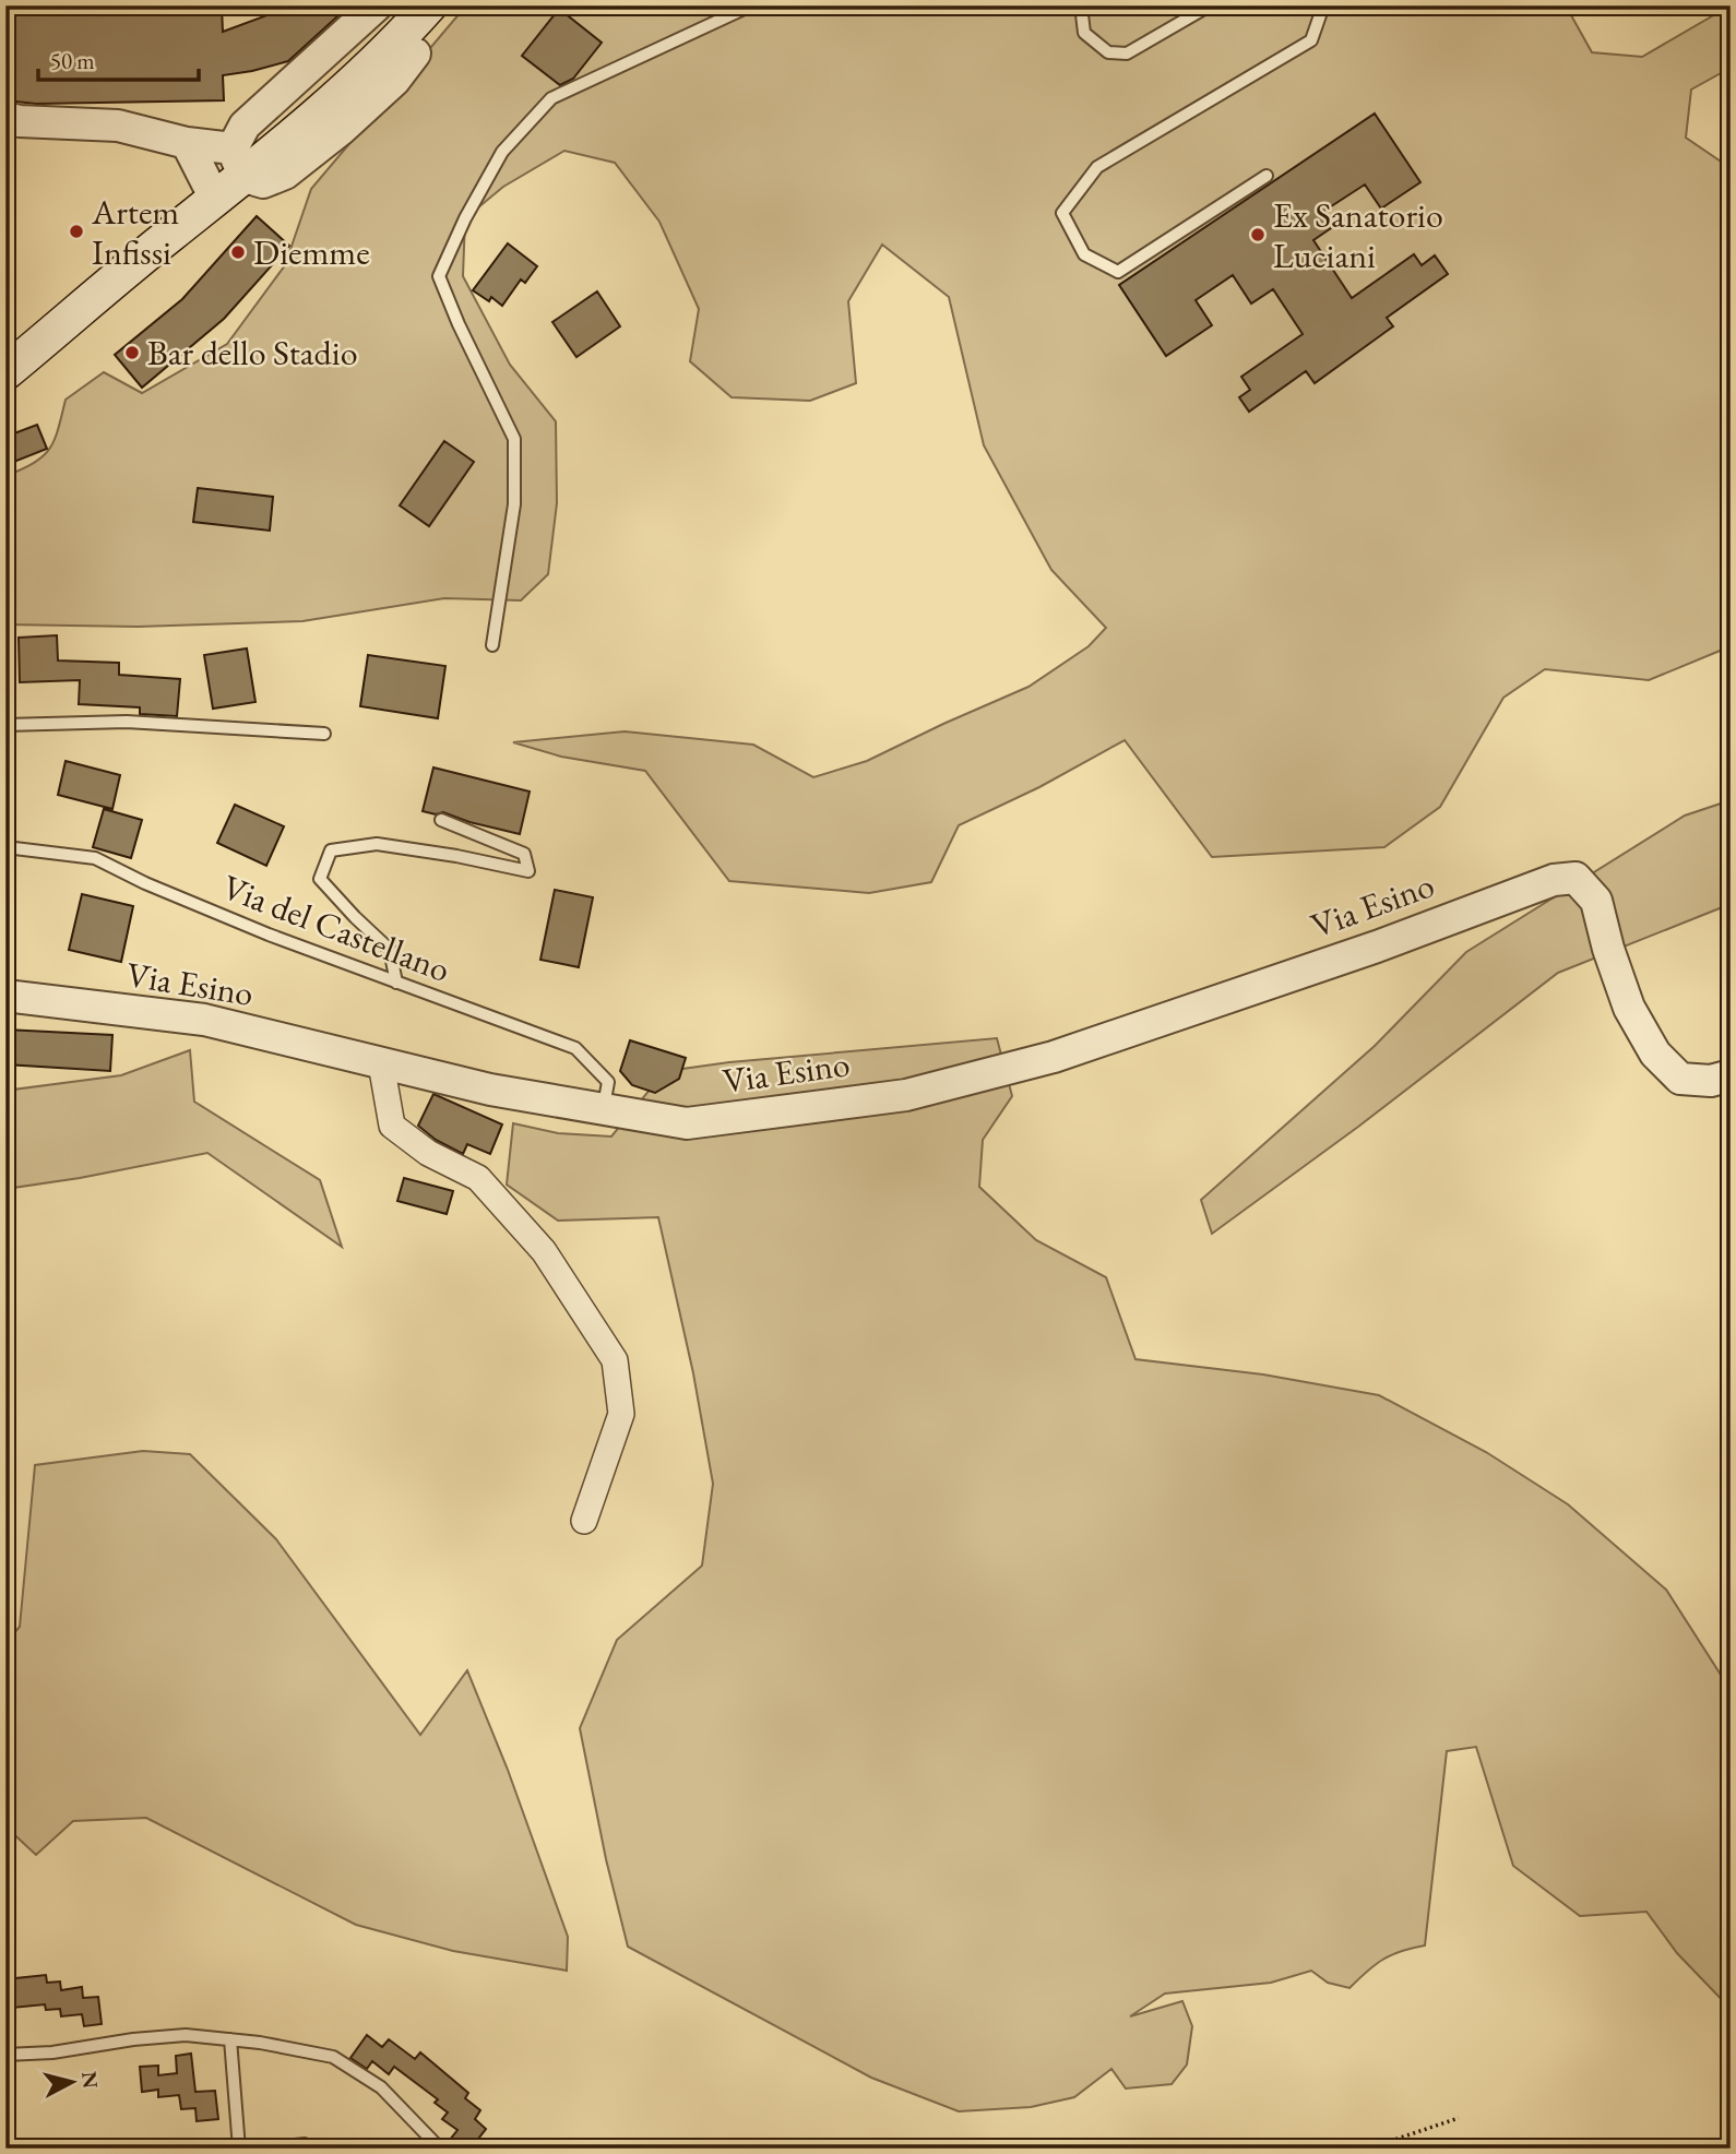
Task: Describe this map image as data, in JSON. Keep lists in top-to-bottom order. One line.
{"streets":{"street":["Via Esino"],"lane":["Via del Castellano"]},"crossings":[["Via Esino","Via del Castellano"]],"places":["Artem Infissi","Ex Sanatorio Luciani","Diemme","Bar dello Stadio"],"scale_bar":"50 m","north":"right"}
